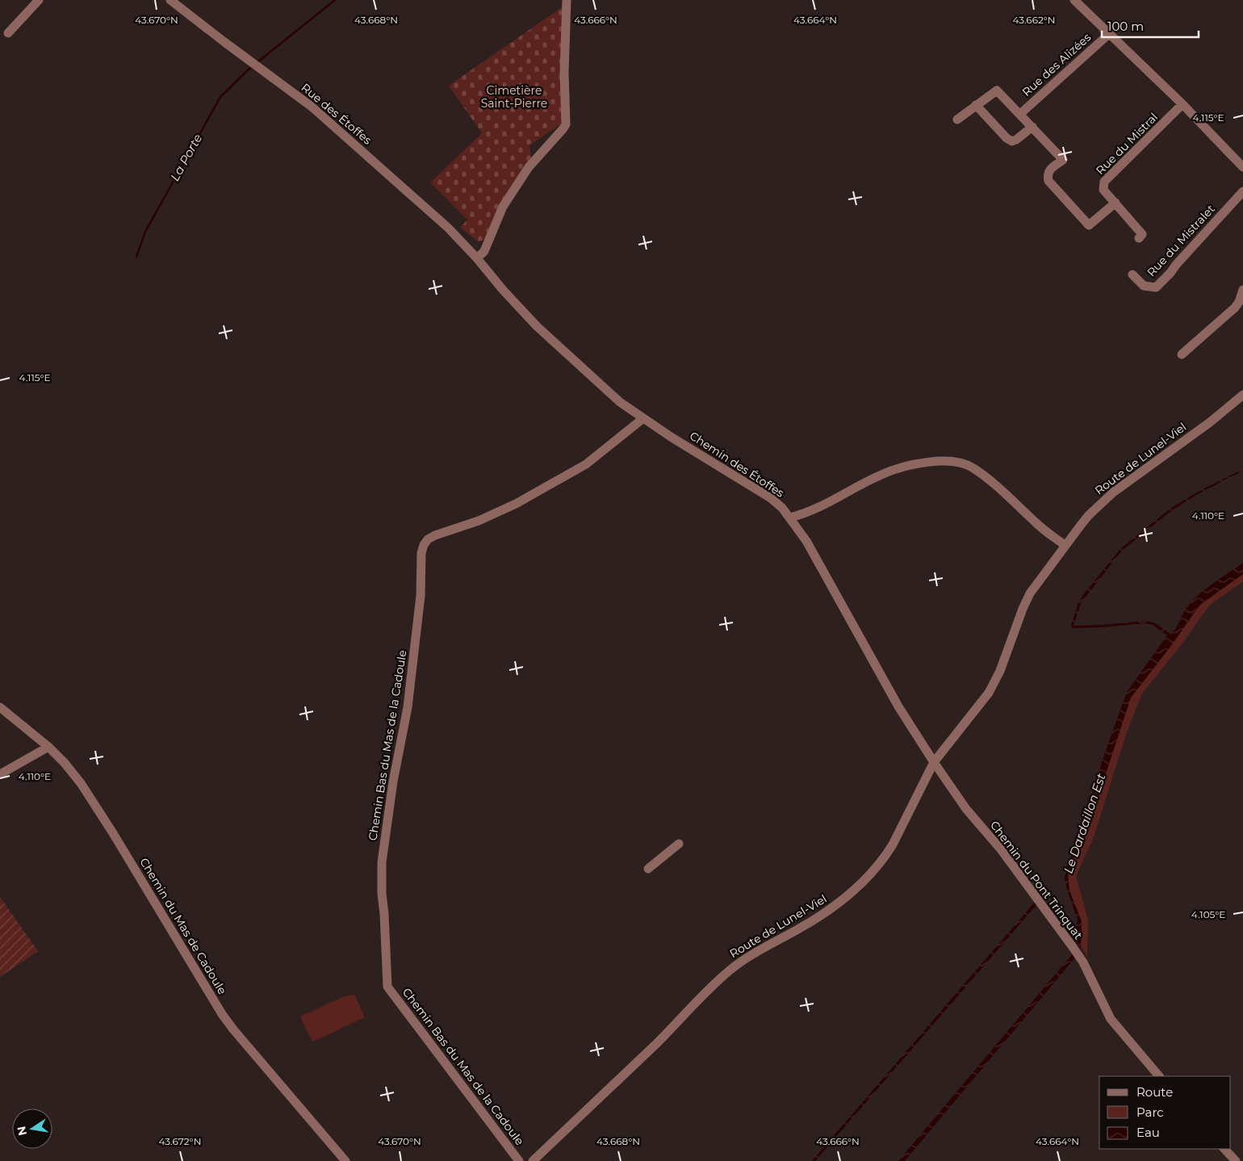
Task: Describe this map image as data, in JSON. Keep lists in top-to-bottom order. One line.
{"streets":{"street":["Rue des Alizées","Rue des Étoffes","Rue du Mistral","Rue du Mistralet","Route de Lunel-Viel","Chemin des Étoffes","Chemin Bas du Mas de la Cadoule","Chemin du Pont Trinquat","Chemin du Mas de Cadoule"]},"crossings":[["Rue des Étoffes","Chemin des Étoffes"],["Route de Lunel-Viel","Chemin des Étoffes"],["Route de Lunel-Viel","Chemin du Pont Trinquat"],["Chemin des Étoffes","Chemin Bas du Mas de la Cadoule"],["Chemin des Étoffes","Chemin du Pont Trinquat"]],"water":["La Porte","Le Dardaillon Est"],"parks":["Cimetière Saint-Pierre"],"legend":["Route","Parc","Eau"],"scale_bar":"100 m","north":"left","coordinates":["43.670°N","43.668°N","43.666°N","43.664°N","43.662°N","4.115°E","4.110°E","4.105°E","43.672°N"]}
